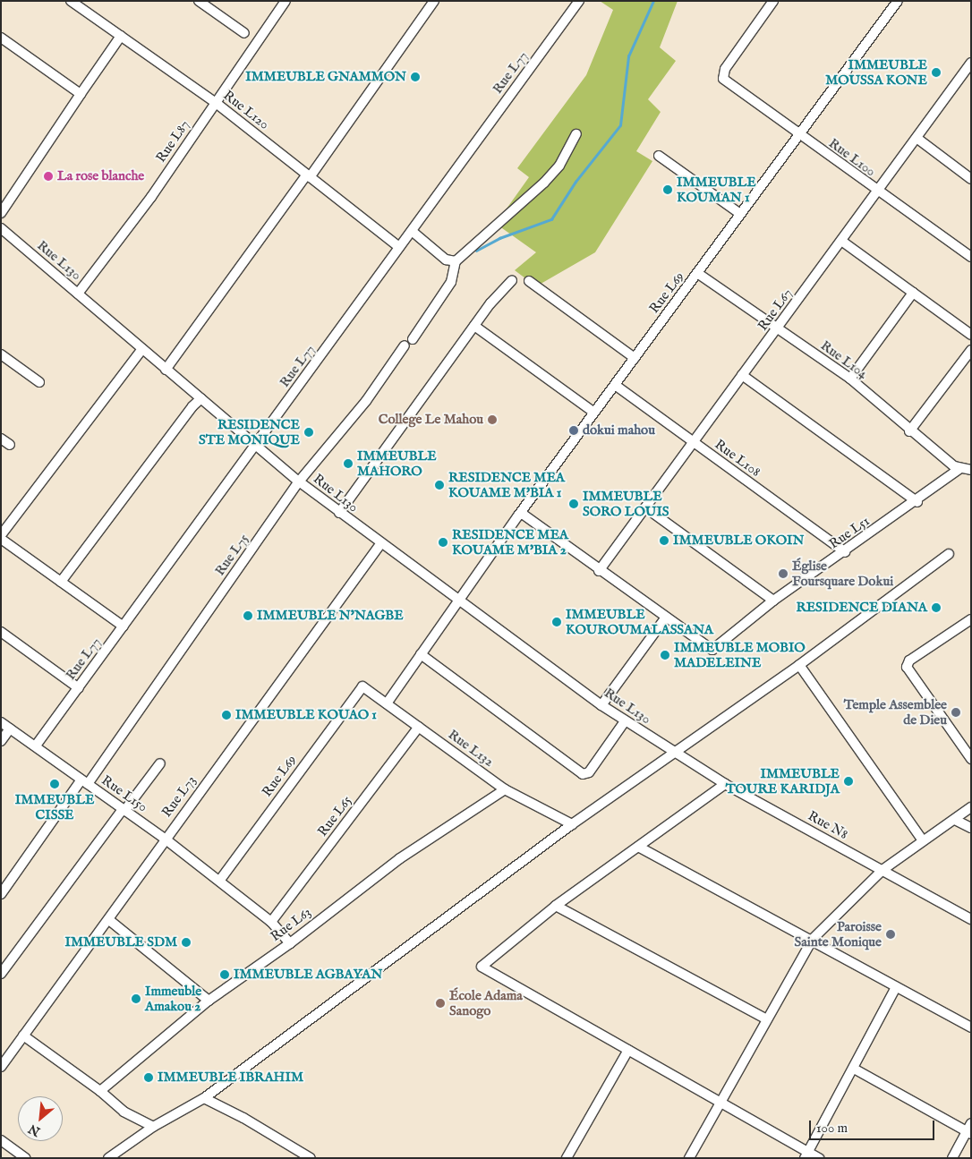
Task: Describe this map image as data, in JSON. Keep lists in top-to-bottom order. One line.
{"streets":{"street":["Rue L77","Rue L120","Rue L87","Rue L100","Rue L130","Rue L69","Rue L67","Rue L104","Rue L108","Rue L51","Rue L75","Rue L132","Rue L150","Rue L73","Rue L65","Rue N8","Rue L63"]},"crossings":[["Rue L77","Rue L120"],["Rue L77","Rue L130"],["Rue L77","Rue L150"],["Rue L120","Rue L87"],["Rue L87","Rue L130"],["Rue L100","Rue L69"],["Rue L100","Rue L67"],["Rue L130","Rue L69"],["Rue L130","Rue L75"],["Rue L130","Rue L73"],["Rue L130","Rue N8"],["Rue L69","Rue L104"],["Rue L69","Rue L108"],["Rue L69","Rue L132"],["Rue L69","Rue L150"],["Rue L67","Rue L104"],["Rue L67","Rue L108"],["Rue L104","Rue L51"],["Rue L108","Rue L51"],["Rue L75","Rue L150"],["Rue L132","Rue L65"],["Rue L132","Rue L63"],["Rue L150","Rue L73"],["Rue L150","Rue L65"],["Rue L150","Rue L63"]],"places":["IMMEUBLE MOUSSA KONE","IMMEUBLE GNAMMON","La rose blanche","IMMEUBLE KOUMAN 1","College Le Mahou","dokui mahou","RESIDENCE STE MONIQUE","IMMEUBLE MAHORO","RESIDENCE MEA KOUAME M'BIA 1","IMMEUBLE SORO LOUIS","IMMEUBLE OKOIN","RESIDENCE MEA KOUAME M'BIA 2","Église Foursquare Dokui","RESIDENCE DIANA","IMMEUBLE N'NAGBE","IMMEUBLE KOUROUMALASSANA","IMMEUBLE MOBIO MADELEINE","Temple Assemblee de Dieu","IMMEUBLE KOUAO 1","IMMEUBLE TOURE KARIDJA","IMMEUBLE CISSE","Paroisse Sainte Monique","IMMEUBLE SDM","IMMEUBLE AGBAYAN","Immeuble Amakou 2","École Adama Sanogo","IMMEUBLE IBRAHIM"],"scale_bar":"100 m","north":"bottom left"}
